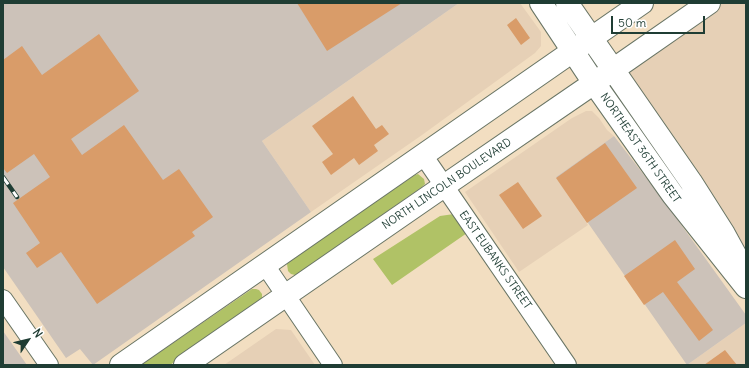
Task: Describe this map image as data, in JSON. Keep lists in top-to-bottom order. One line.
{"streets":{"main road":["NORTHEAST 36TH STREET","NORTH LINCOLN BOULEVARD"],"street":["EAST EUBANKS STREET"]},"crossings":[["NORTHEAST 36TH STREET","NORTH LINCOLN BOULEVARD"],["NORTH LINCOLN BOULEVARD","EAST EUBANKS STREET"]],"scale_bar":"50 m","north":"top right"}
